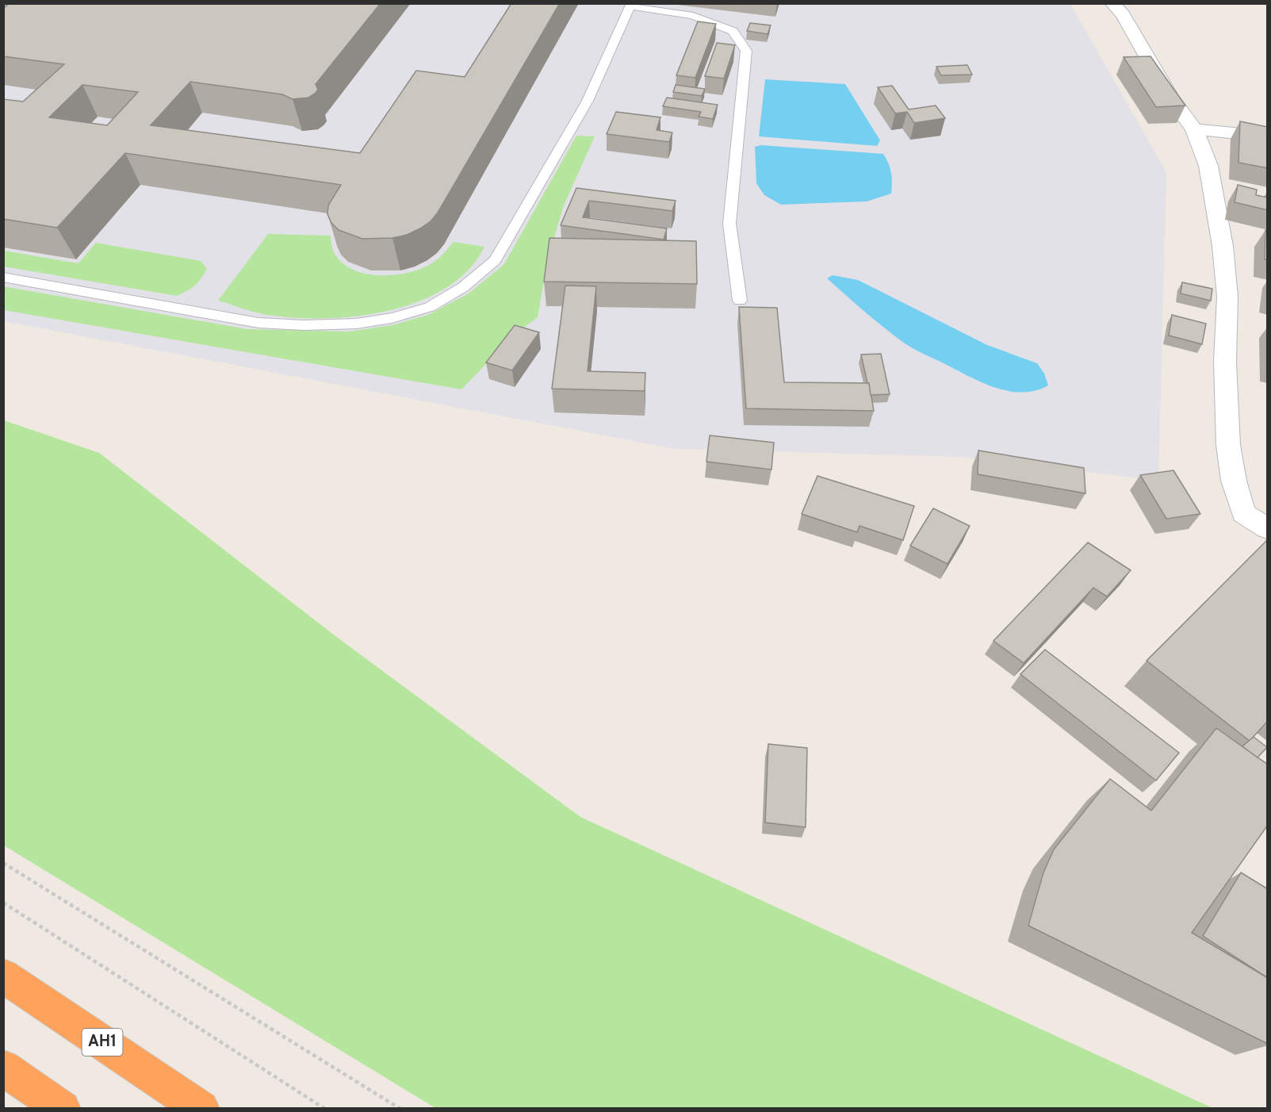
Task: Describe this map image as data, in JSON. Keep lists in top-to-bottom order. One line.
{"streets":{"highway":["AH1"]}}
